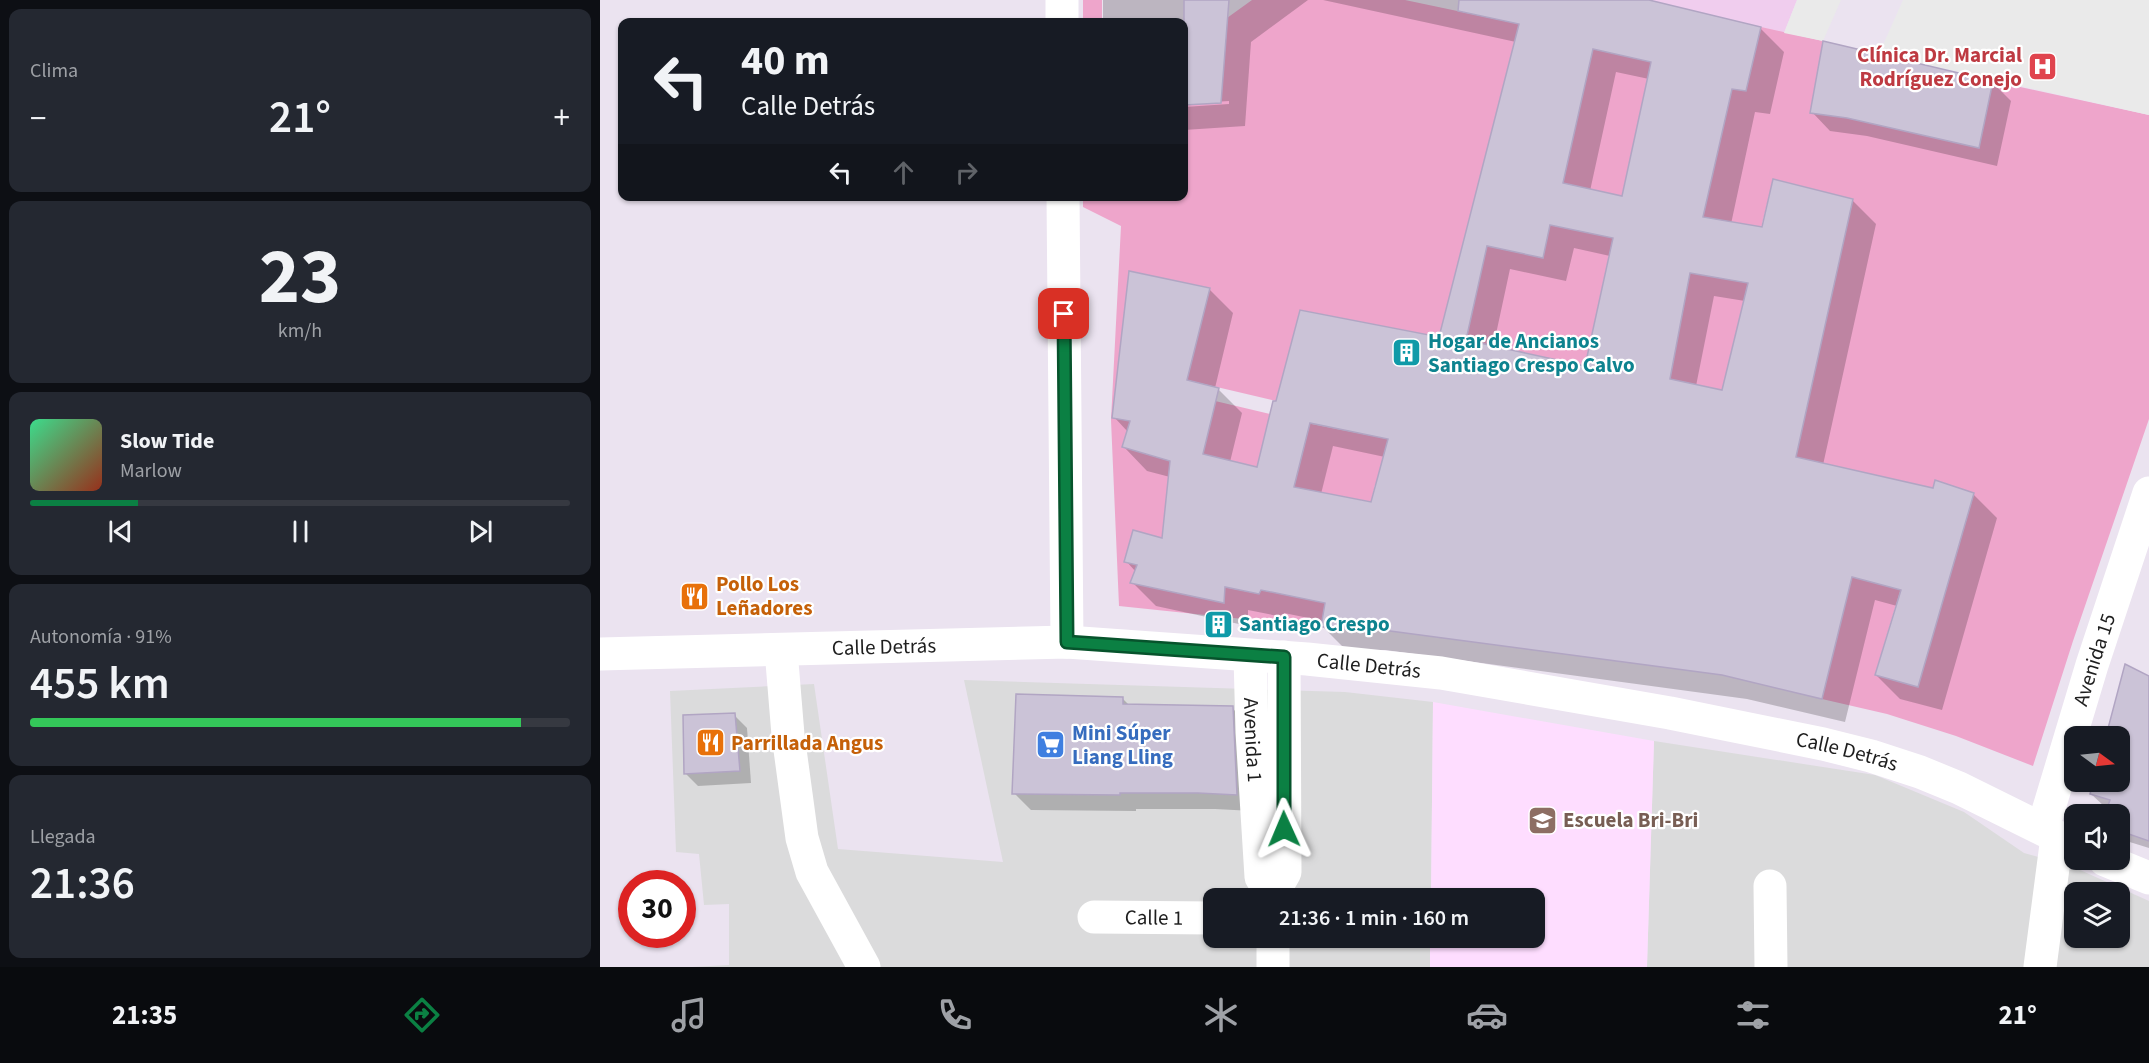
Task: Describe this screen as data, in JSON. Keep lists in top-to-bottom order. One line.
{"streets":{"street":["Calle Detrás","Avenida 15","Avenida 1","Calle 1"]},"crossings":[["Calle Detrás","Avenida 15"],["Calle Detrás","Avenida 1"]],"places":{"hospital":["Clínica Dr. Marcial Rodríguez Conejo"],"building":["Hogar de Ancianos Santiago Crespo Calvo","Santiago Crespo"],"restaurant":["Pollo Los Leñadores","Parrillada Angus"],"supermarket":["Mini Súper Liang Lling"],"school or university":["Escuela Bri-Bri"]},"north":"right","page":{"tile":["Clima",["23","km/h"],["Autonomía · 91%","455 km"],["Llegada","21:36"]],"turn":["40 m","Calle Detrás"],"heat":["−","21°","+"],"song":["Slow Tide","Marlow"],"limit":"30","trip":"21:36 · 1 min · 160 m","tabs":["21:35","21°"]}}
